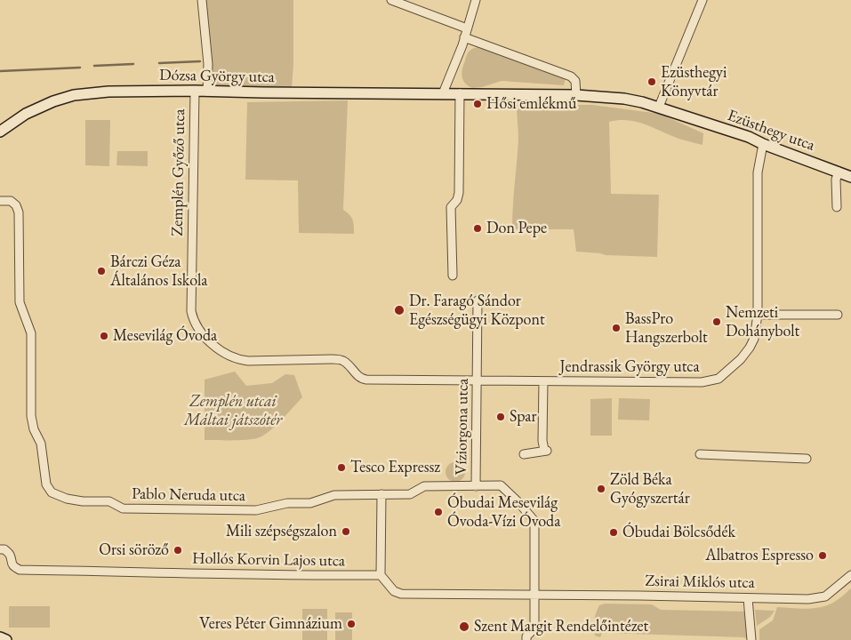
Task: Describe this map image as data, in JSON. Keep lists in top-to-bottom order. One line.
{"streets":{"street":["Dózsa György utca","Ezüsthegy utca","Zemplén Győző utca","Jendrassik György utca","Víziorgona utca","Pablo Neruda utca","Hollós Korvin Lajos utca","Zsirai Miklós utca"]},"crossings":[["Dózsa György utca","Ezüsthegy utca"],["Dózsa György utca","Zemplén Győző utca"],["Ezüsthegy utca","Jendrassik György utca"],["Zemplén Győző utca","Jendrassik György utca"],["Zemplén Győző utca","Víziorgona utca"],["Jendrassik György utca","Víziorgona utca"],["Víziorgona utca","Pablo Neruda utca"],["Víziorgona utca","Zsirai Miklós utca"]],"parks":["Zemplén utcai Máltai játszótér"],"places":["Ezüsthegyi Könyvtár","Hősi emlékmű","Don Pepe","Bárczi Géza Általános Iskola","Dr. Faragó Sándor Egészségügyi Központ","Nemzeti Dohánybolt","BassPro Hangszerbolt","Mesevilág Óvoda","Spar","Tesco Expressz","Zöld Béka Gyógyszertár","Óbudai Mesevilág Óvoda-Vízi Óvoda","Mili szépségszalon","Óbudai Bölcsődék","Orsi söröző","Albatros Espresso","Veres Péter Gimnázium","Szent Margit Rendelőintézet"]}
